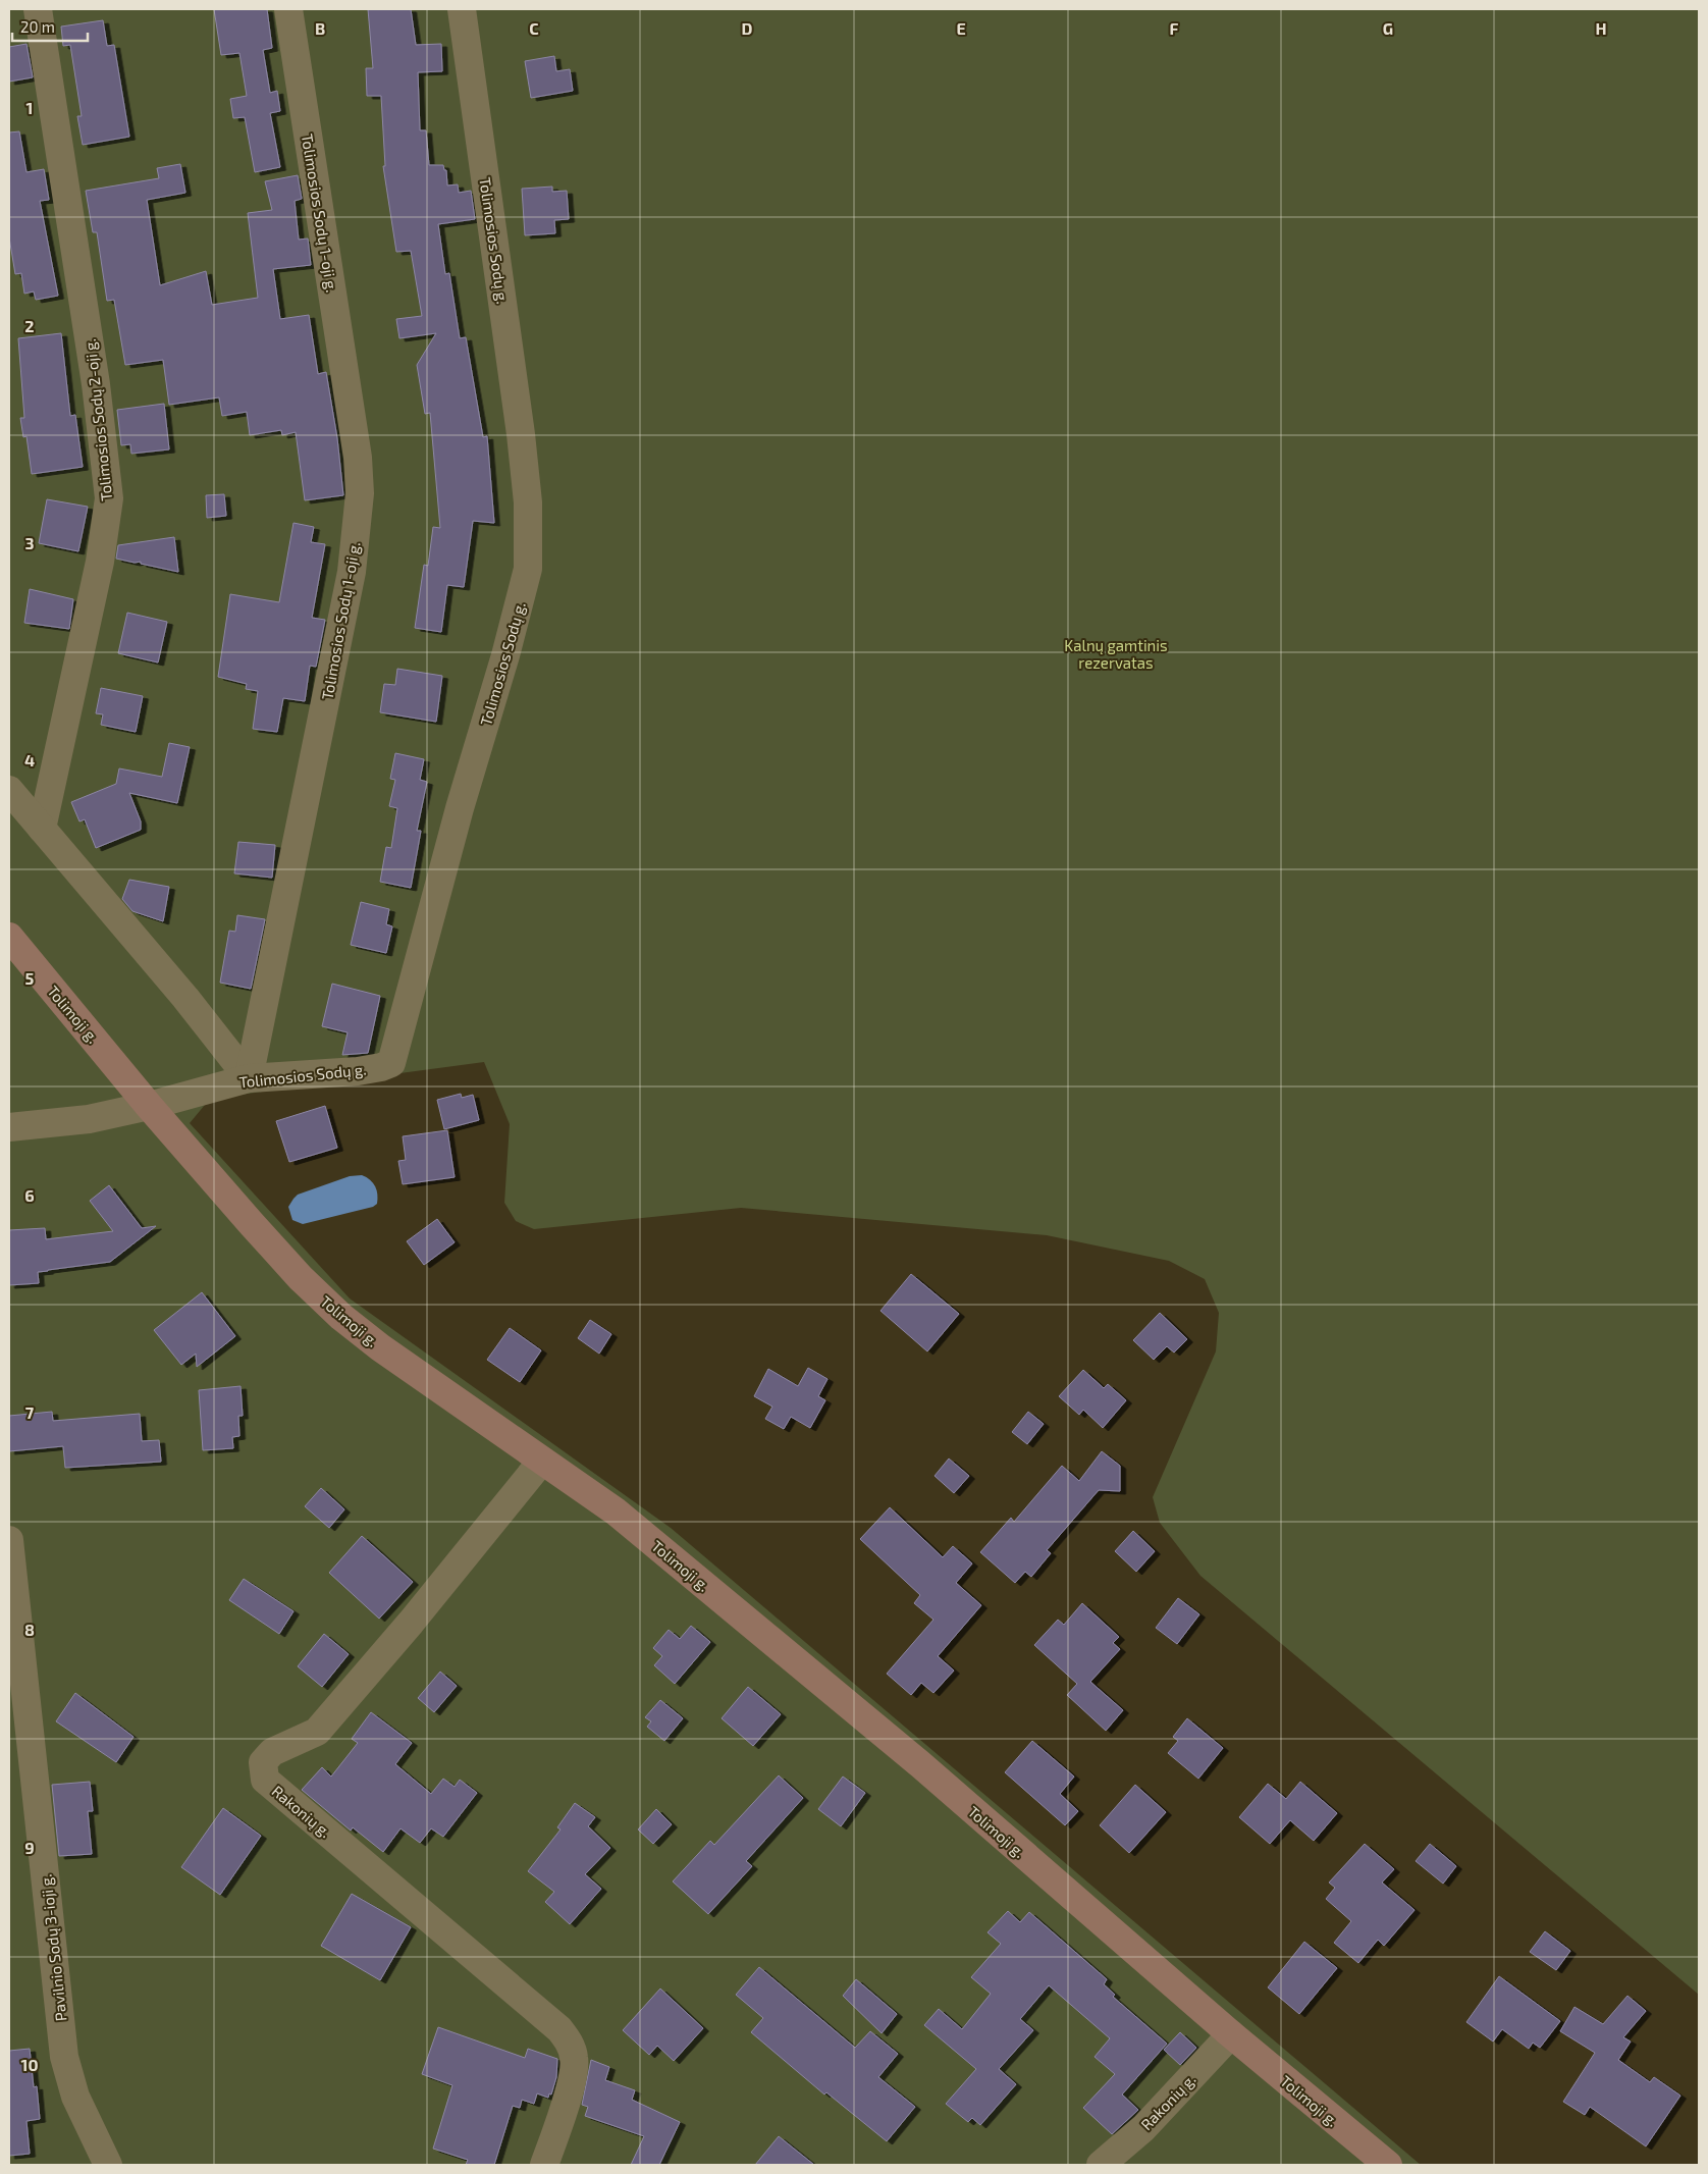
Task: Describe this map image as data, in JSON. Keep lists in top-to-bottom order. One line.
{"streets":{"street":["Tolimosios Sodų 1-oji g.","Tolimosios Sodų g.","Tolimosios Sodų 2-oji g.","Tolimoji g.","Rakonių g.","Pavilnio Sodų 3-ioji g."]},"crossings":[["Tolimosios Sodų 1-oji g.","Tolimosios Sodų g."],["Tolimosios Sodų g.","Tolimoji g."],["Tolimoji g.","Rakonių g."]],"parks":["Kalnų gamtinis rezervatas"],"scale_bar":"20 m","grid":{"columns":["B","C","D","E","F","G","H"],"rows":["1","2","3","4","5","6","7","8","9","10"]}}
